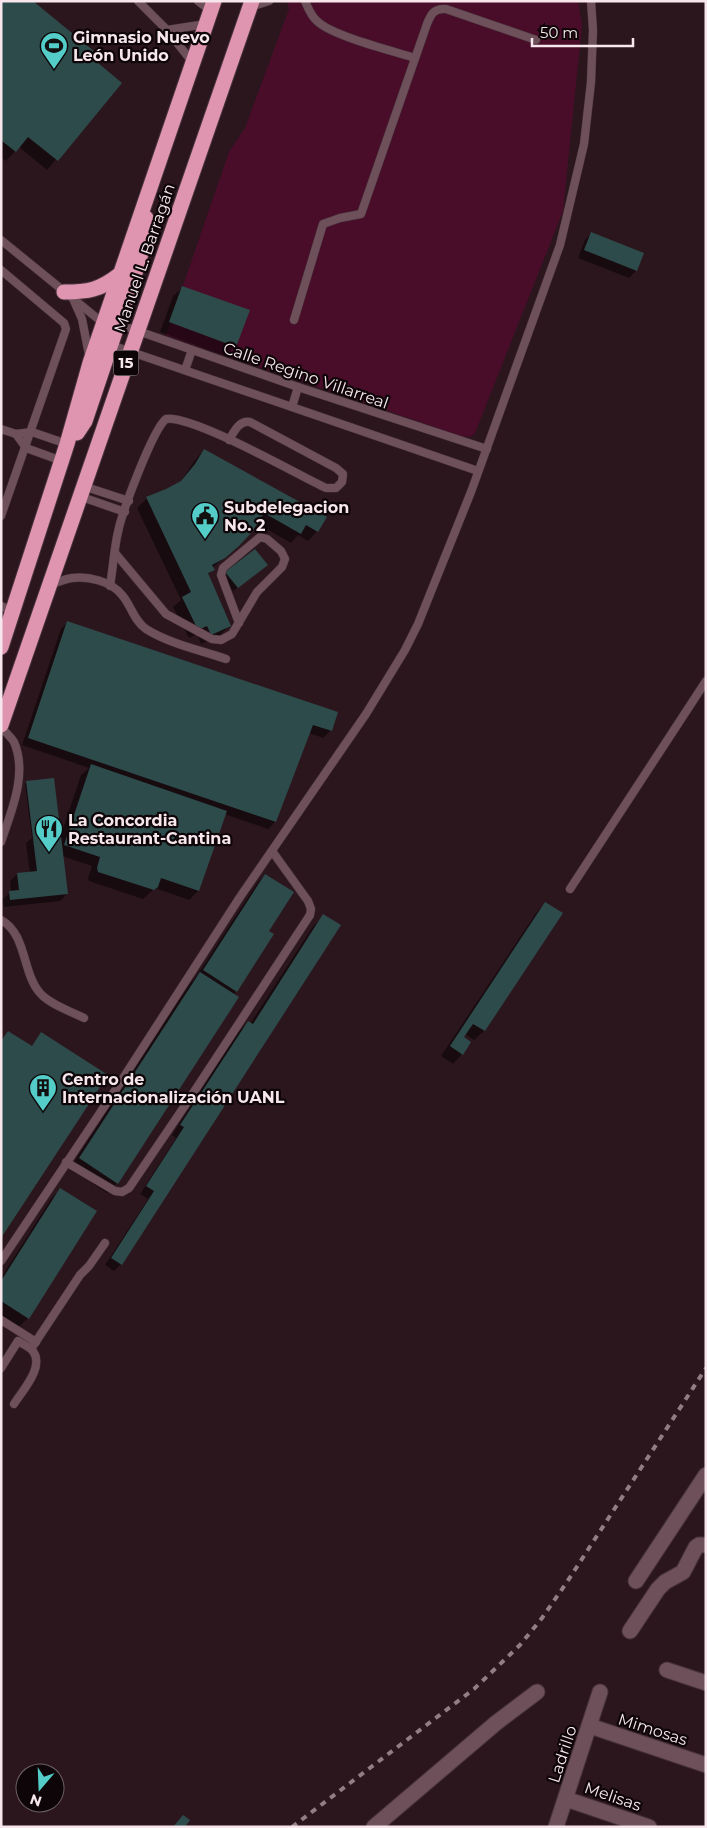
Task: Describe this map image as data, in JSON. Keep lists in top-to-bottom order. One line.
{"streets":{"highway":["Manuel L. Barragán","15"],"street":["Mimosas","Ladrillo","Melisas"],"lane":["Calle Regino Villarreal"]},"crossings":[["Manuel L. Barragán","Calle Regino Villarreal"],["Mimosas","Ladrillo"],["Ladrillo","Melisas"]],"places":{"sports":["Gimnasio Nuevo León Unido"],"public building":["Subdelegacion No. 2"],"restaurant":["La Concordia Restaurant-Cantina"],"building":["Centro de Internacionalización UANL"]},"scale_bar":"50 m","north":"bottom"}
